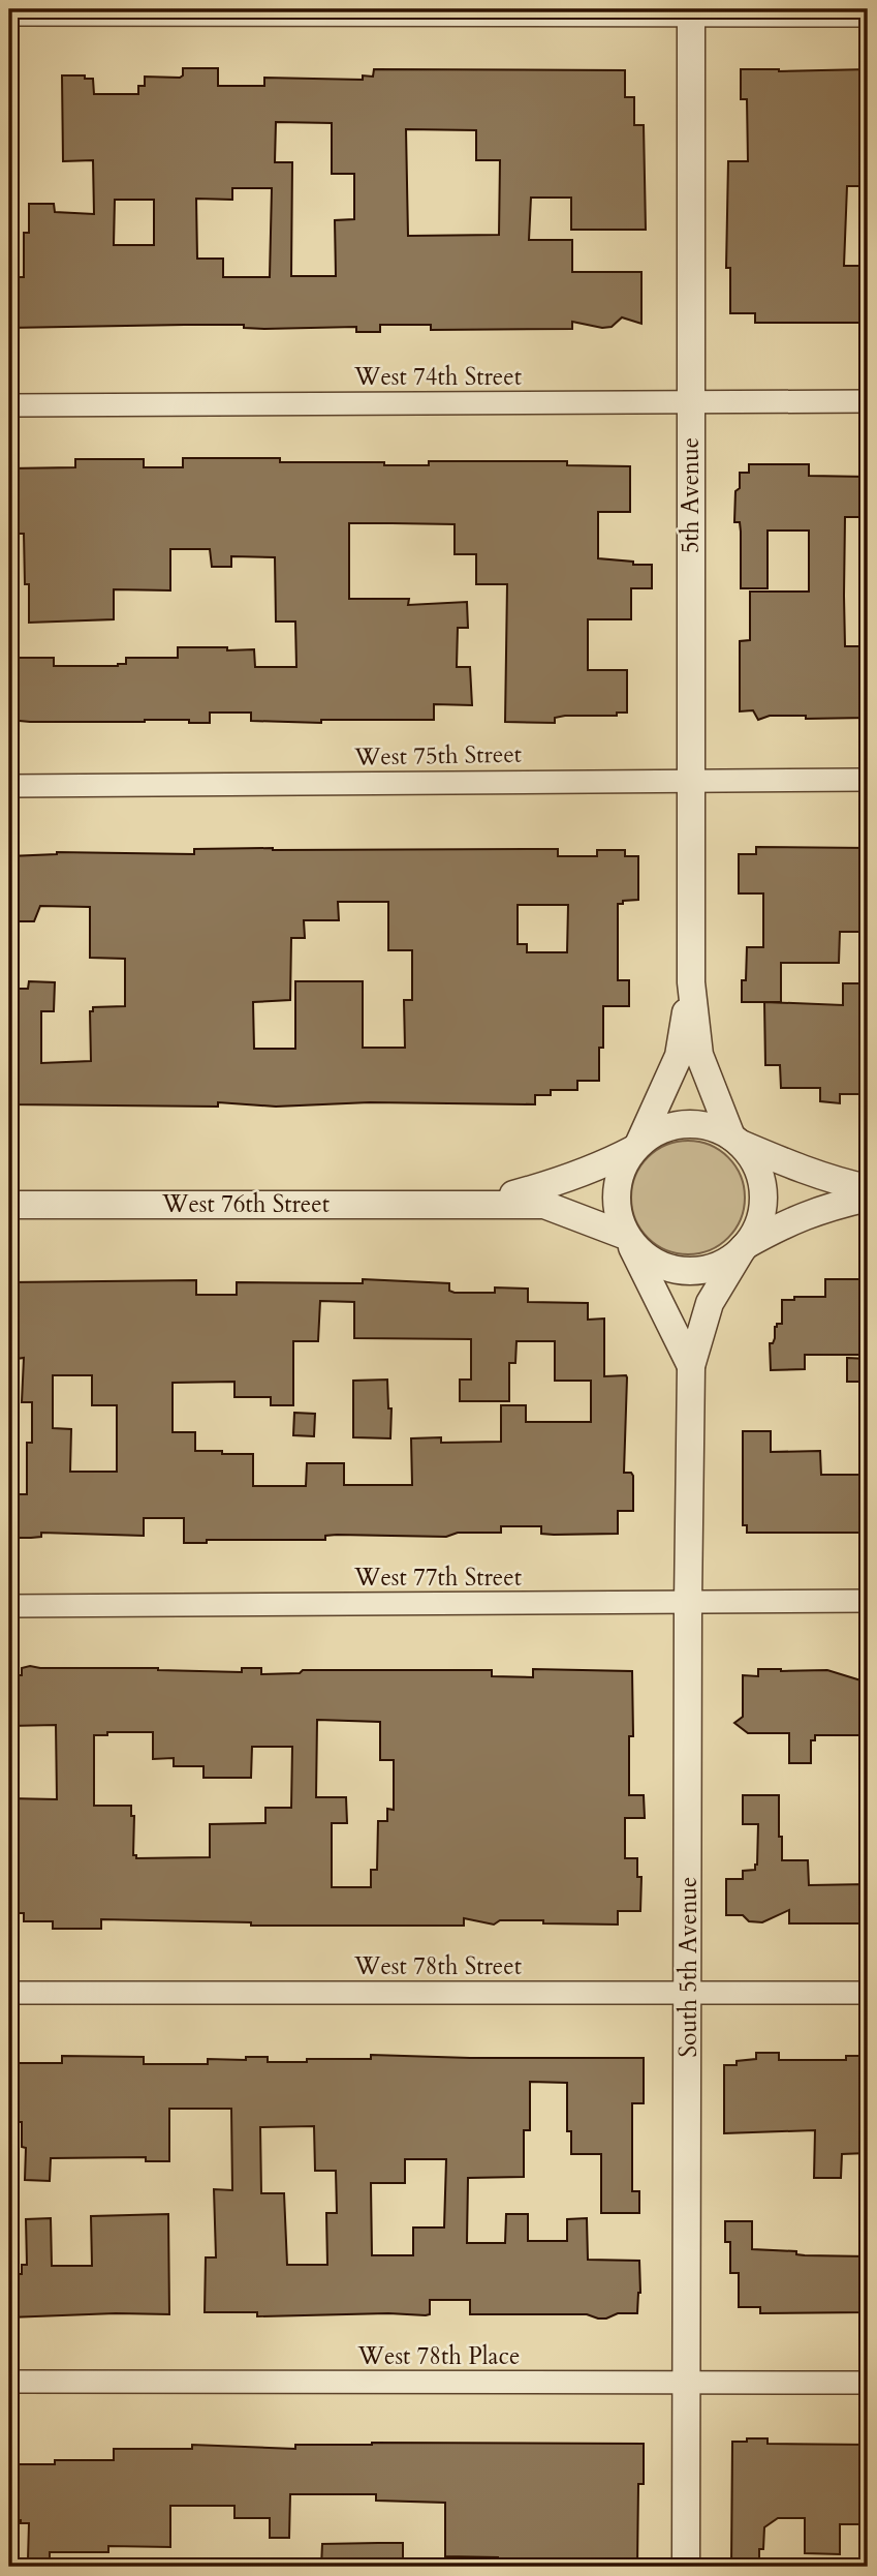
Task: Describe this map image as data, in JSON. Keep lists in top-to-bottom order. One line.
{"streets":{"street":["West 74th Street","5th Avenue","West 75th Street","West 76th Street","West 77th Street","West 78th Street","South 5th Avenue","West 78th Place"]},"crossings":[["West 74th Street","5th Avenue"],["5th Avenue","West 75th Street"],["5th Avenue","West 76th Street"],["5th Avenue","South 5th Avenue"],["West 76th Street","South 5th Avenue"],["West 77th Street","South 5th Avenue"],["West 78th Street","South 5th Avenue"],["South 5th Avenue","West 78th Place"]]}
